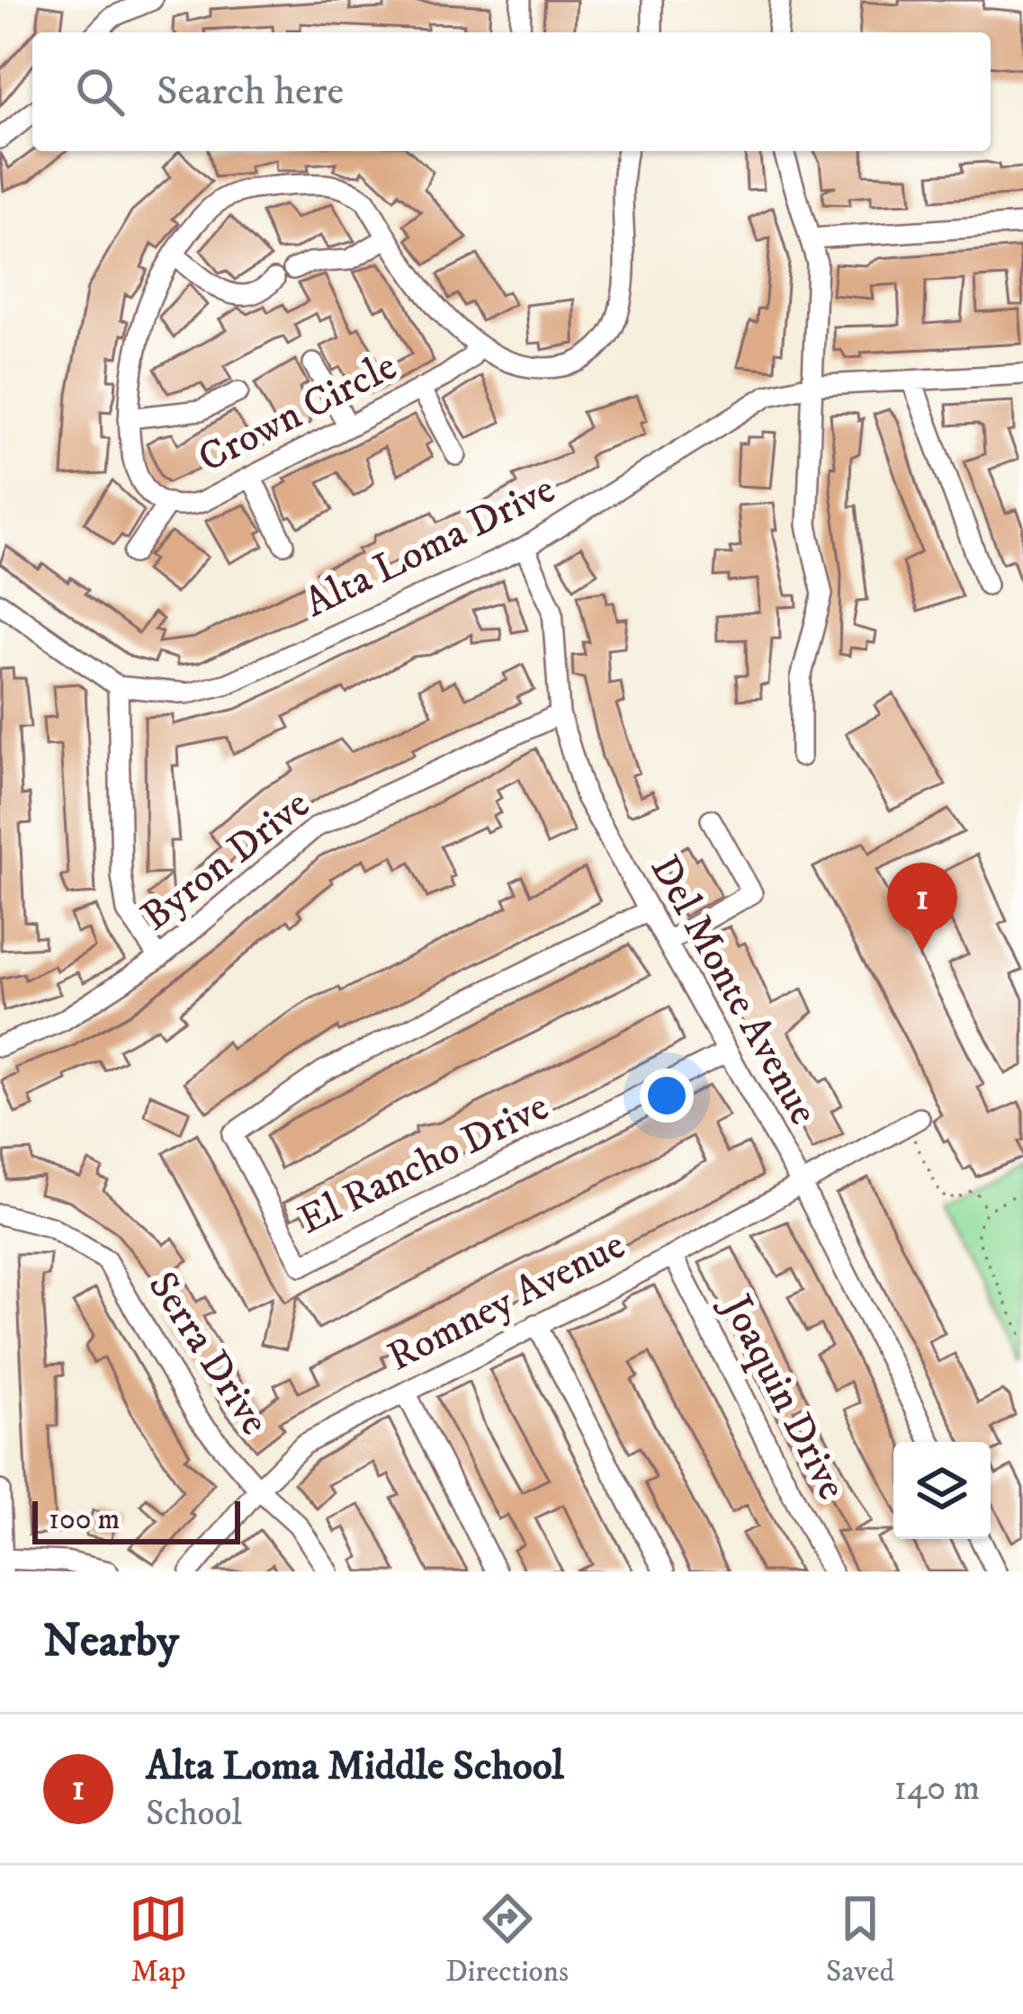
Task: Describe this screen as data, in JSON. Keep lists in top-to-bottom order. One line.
{"streets":{"street":["Crown Circle","Alta Loma Drive","Byron Drive","Del Monte Avenue","El Rancho Drive","Romney Avenue","Serra Drive","Joaquin Drive"]},"crossings":[["Alta Loma Drive","Del Monte Avenue"],["Byron Drive","Del Monte Avenue"],["Del Monte Avenue","El Rancho Drive"],["Del Monte Avenue","Romney Avenue"],["Romney Avenue","Serra Drive"],["Romney Avenue","Joaquin Drive"]],"scale_bar":"100 m","page":{"search":"Search here","pins":"1","scale":"100 m","heading":"Nearby","list":[{"mark":"1","name":"Alta Loma Middle School","note":"School","value":"140 m"}],"nav":["Map","Directions","Saved"]}}
